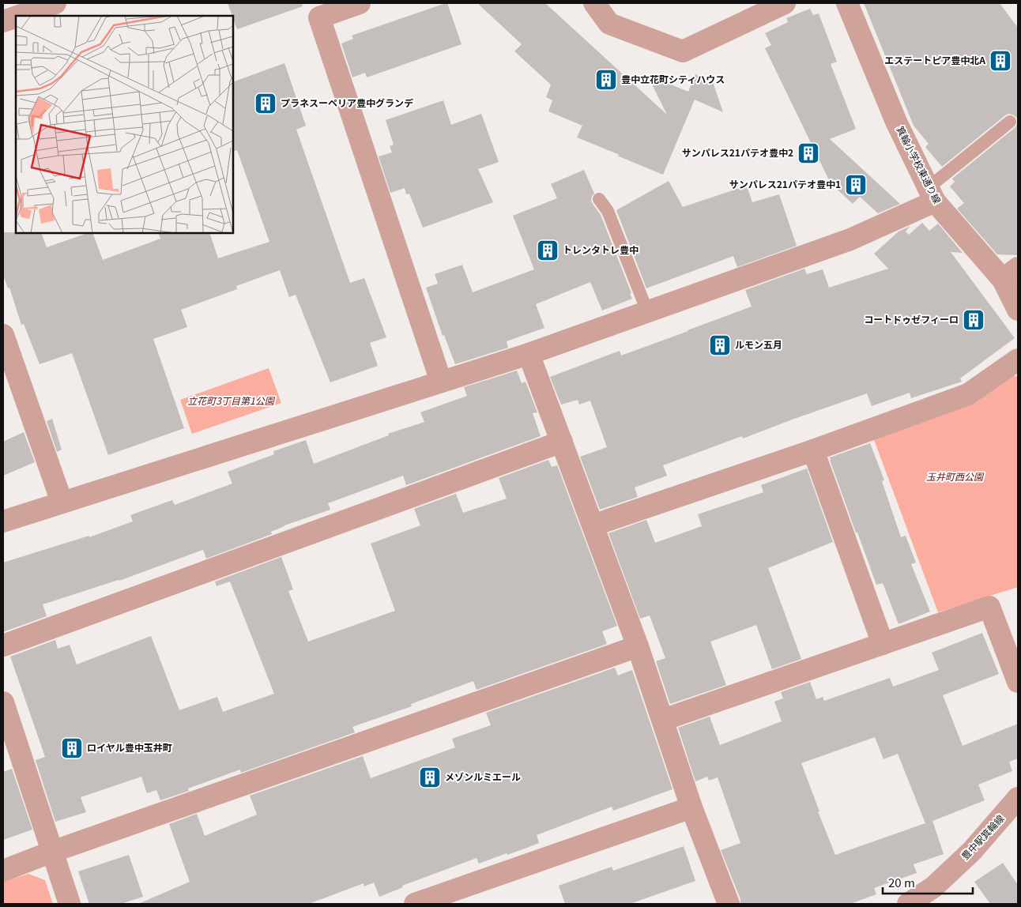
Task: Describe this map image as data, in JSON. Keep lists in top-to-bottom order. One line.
{"streets":{"street":["箕輪小学校東通り線","豊中駅箕輪線"]},"parks":["立花町3丁目第1公園","玉井町西公園"],"places":{"building":["エステートピア豊中北A","豊中立花町シティハウス","プラネスーペリア豊中グランデ","サンパレス21パテオ豊中2","サンパレス21パテオ豊中1","トレンタトレ豊中","コートドゥゼフィーロ","ルモン五月","ロイヤル豊中玉井町","メゾンルミエール"]},"scale_bar":"20 m"}
